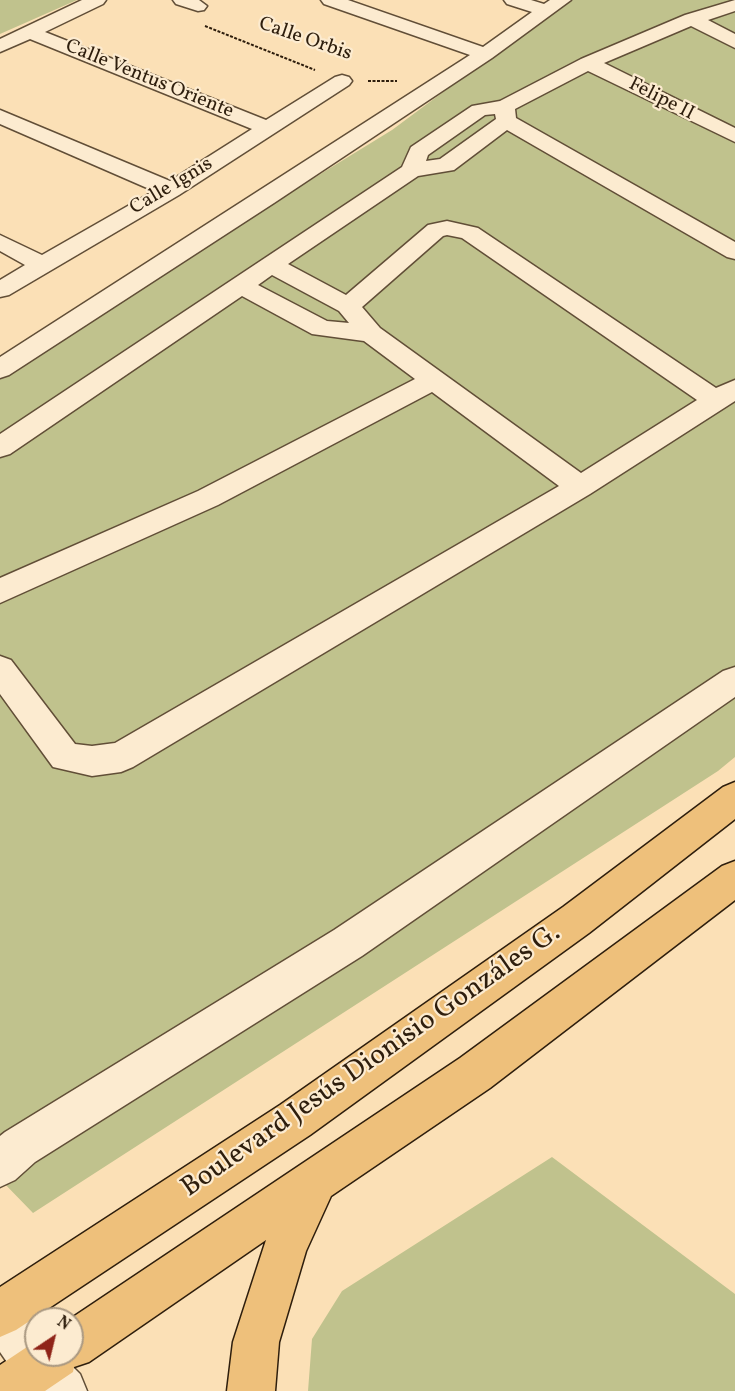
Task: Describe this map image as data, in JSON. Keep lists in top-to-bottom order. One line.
{"streets":{"main road":["Boulevard Jesús Dionisio Gonzáles G."],"street":["Calle Ventus Oriente","Felipe II","Calle Ignis"],"path":["Calle Orbis"]},"crossings":[["Calle Orbis","Calle Ignis"],["Calle Ventus Oriente","Calle Ignis"]],"north":"top right"}
